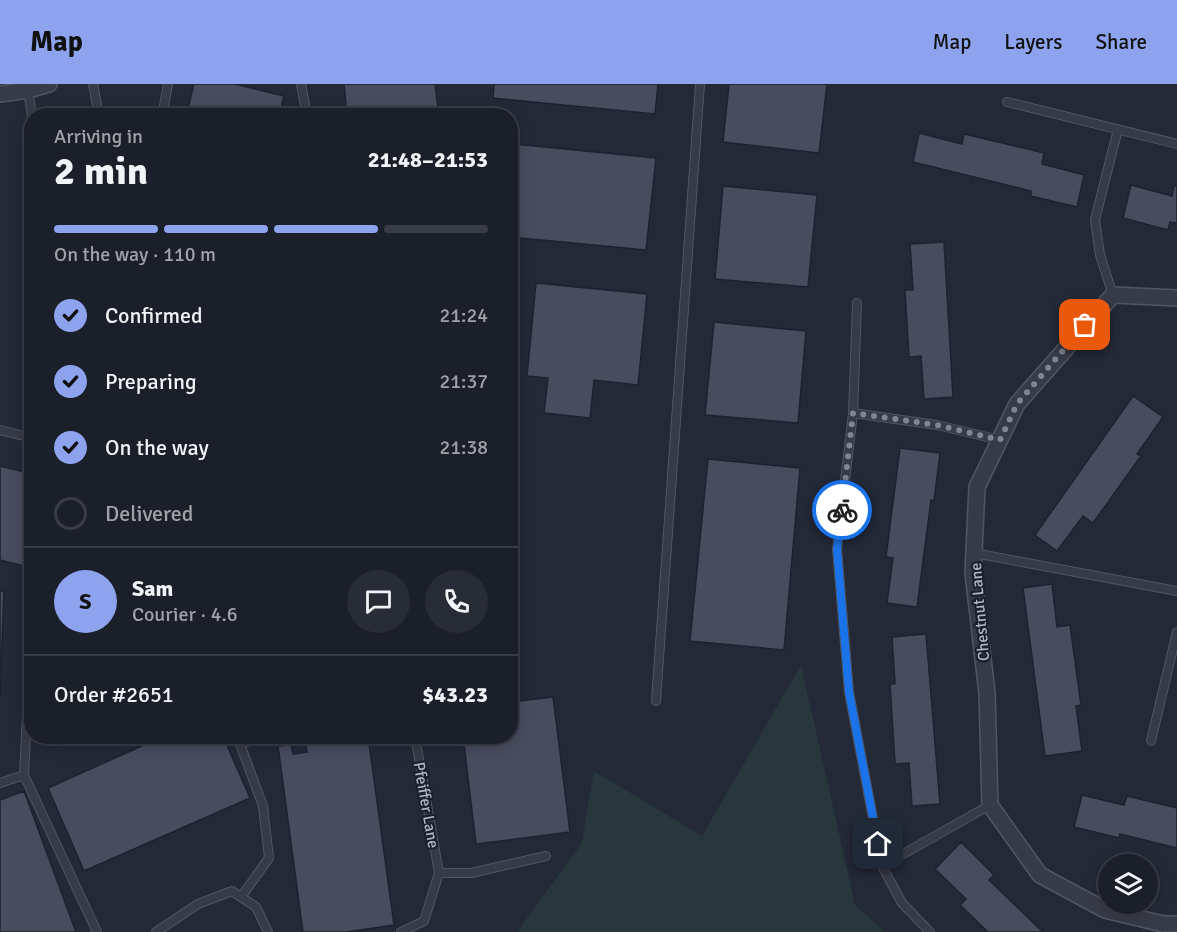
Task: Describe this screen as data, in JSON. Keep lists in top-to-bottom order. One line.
{"streets":{"street":["Chestnut Lane"],"lane":["Pfeiffer Lane"]},"page":{"header":"Map","nav":["Map","Layers","Share"],"heading":["2 min","Arriving in","21:48–21:53"],"panel":["Sam","Courier · 4.6","Order #2651","$43.23"],"bar":"On the way · 110 m","list":[["Confirmed","21:24"],["Preparing","21:37"],["On the way","21:38"],"Delivered"],"round":"S"}}
